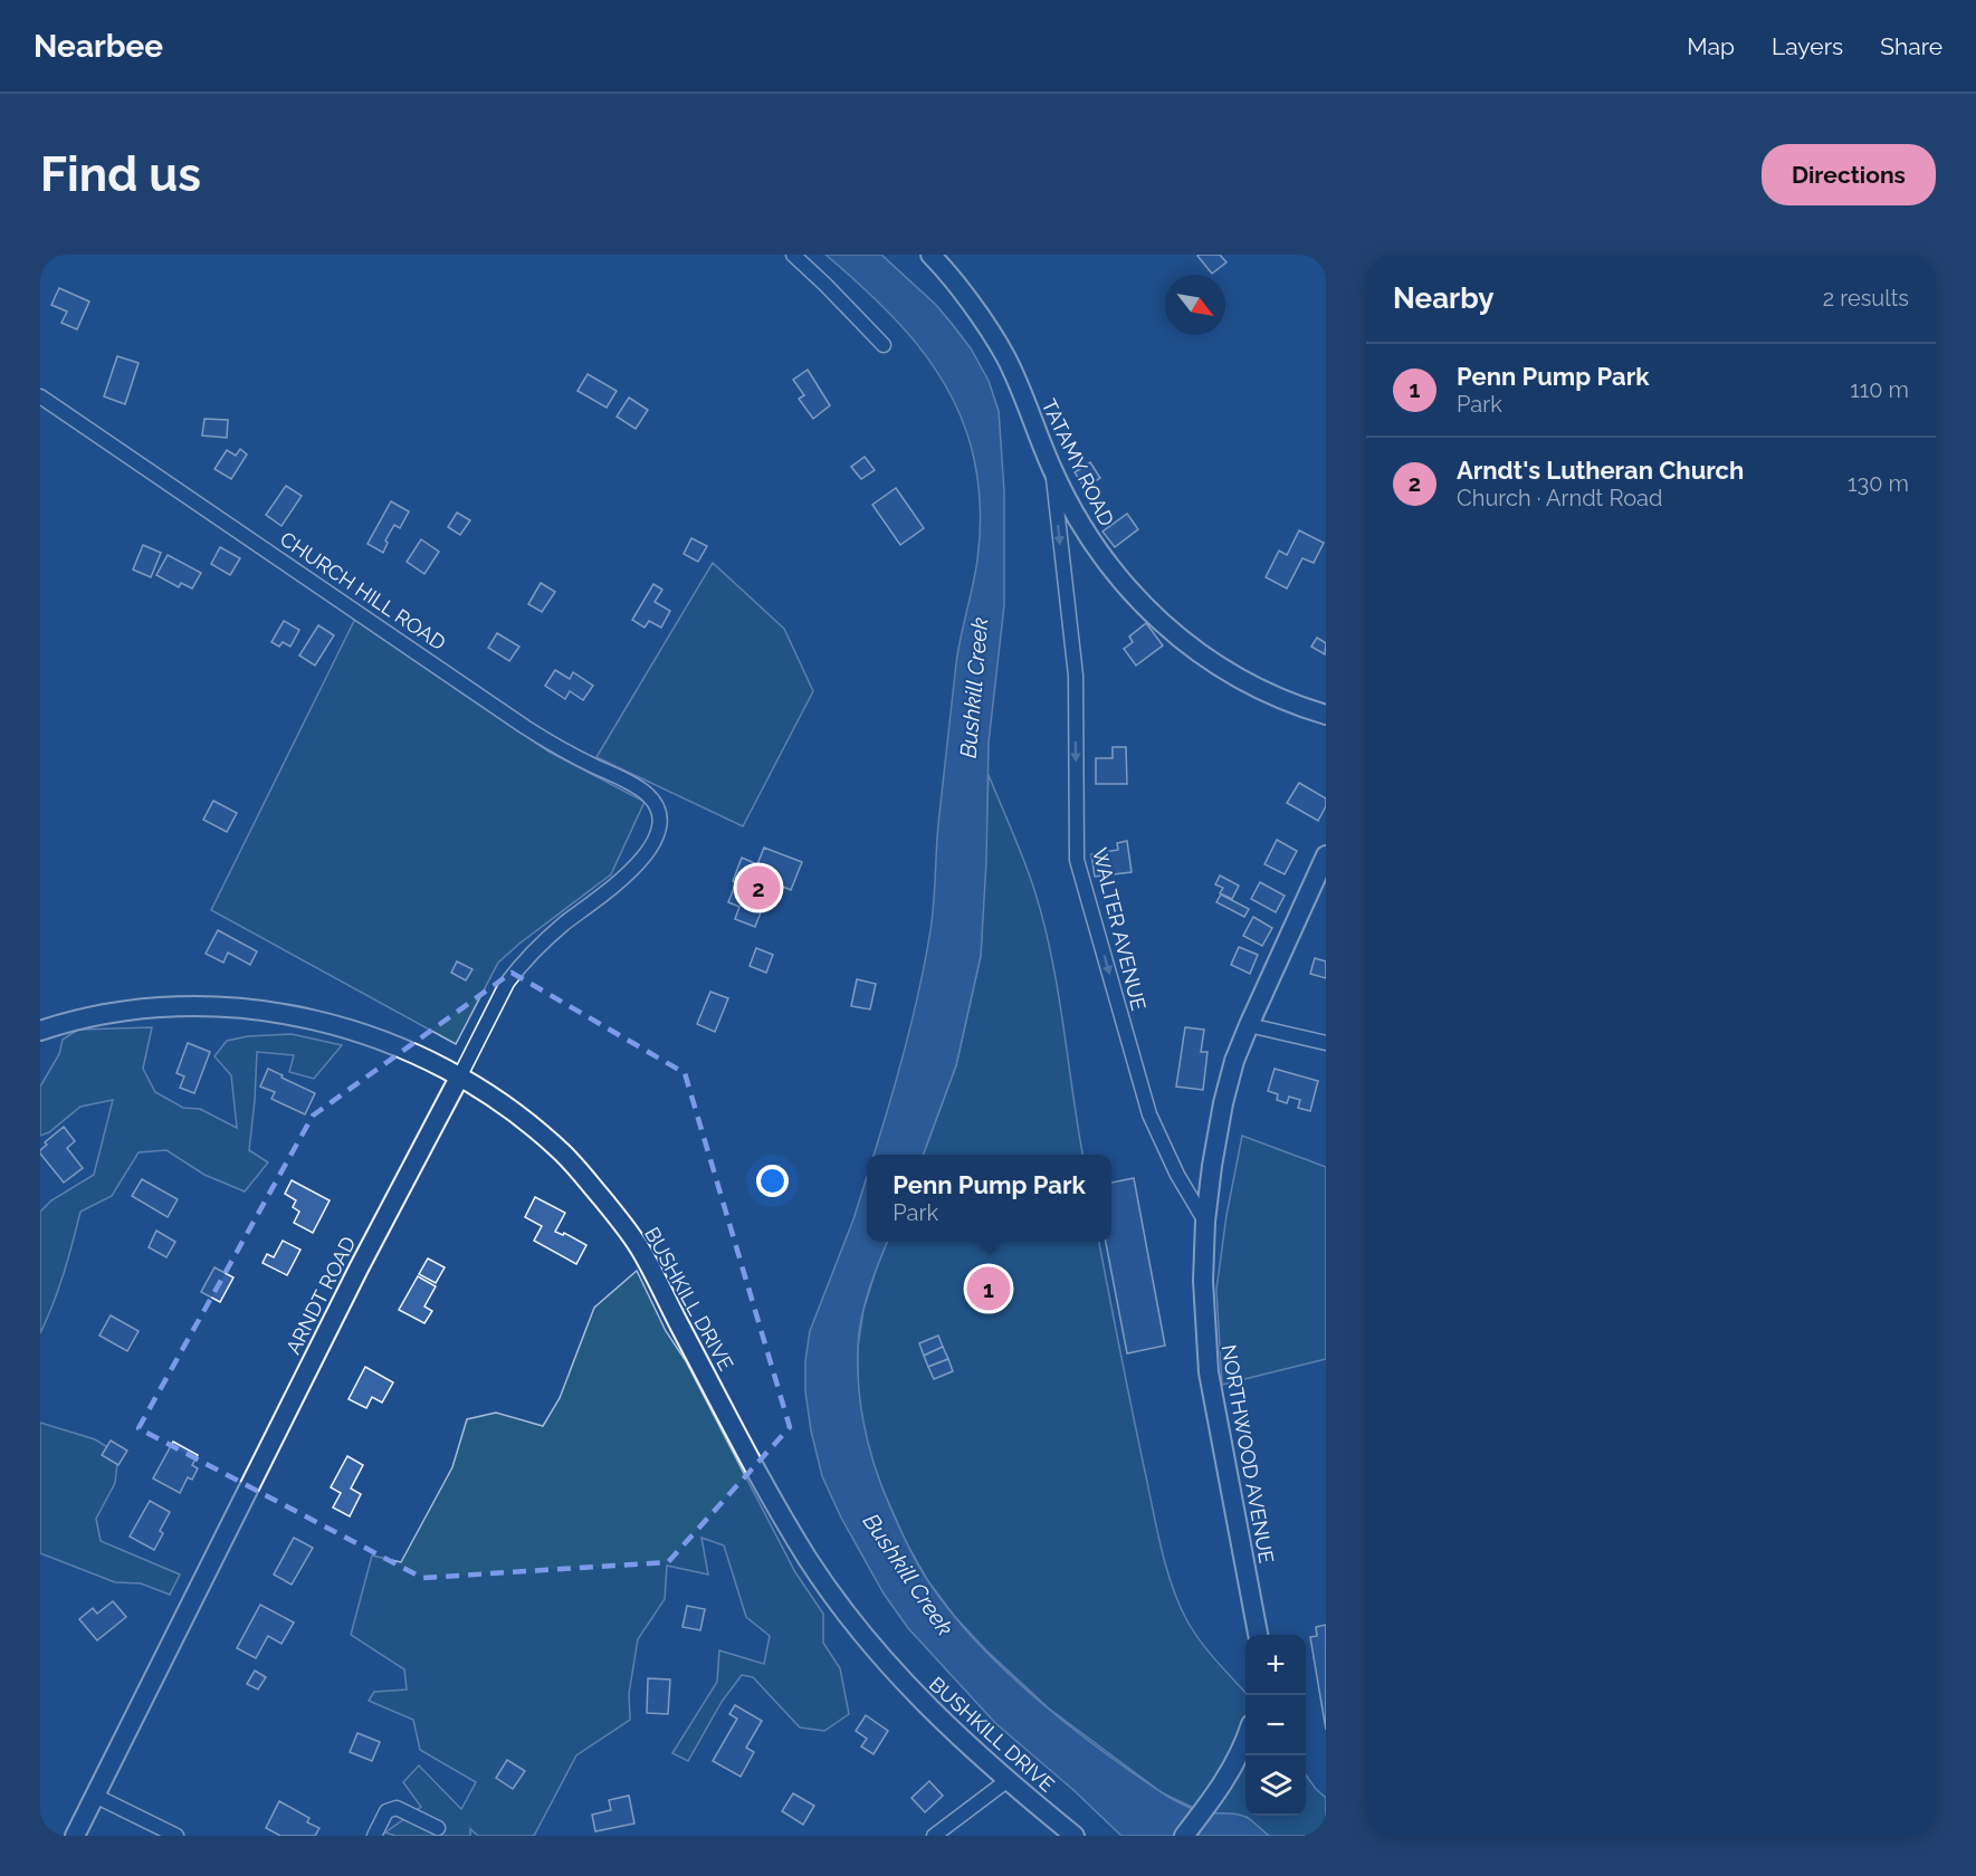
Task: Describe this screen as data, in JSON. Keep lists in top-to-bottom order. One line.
{"streets":{"main road":["TATAMY ROAD","ARNDT ROAD","BUSHKILL DRIVE","NORTHWOOD AVENUE"],"street":["CHURCH HILL ROAD","WALTER AVENUE"]},"crossings":[["TATAMY ROAD","WALTER AVENUE"],["CHURCH HILL ROAD","ARNDT ROAD"],["WALTER AVENUE","NORTHWOOD AVENUE"],["ARNDT ROAD","BUSHKILL DRIVE"]],"one_way":["WALTER AVENUE"],"water":["Bushkill Creek"],"north":"bottom right","page":{"header":"Nearbee","nav":["Map","Layers","Share"],"buttons":"Directions","title":"Find us","heading":["Nearby","2 results"],"list":[{"mark":"1","name":"Penn Pump Park","note":"Park","value":"110 m"},{"mark":"2","name":"Arndt's Lutheran Church","note":"Church · Arndt Road","value":"130 m"}],"pins":["2","1"],"popup":["Penn Pump Park","Park"],"map_buttons":["+","−"]}}
